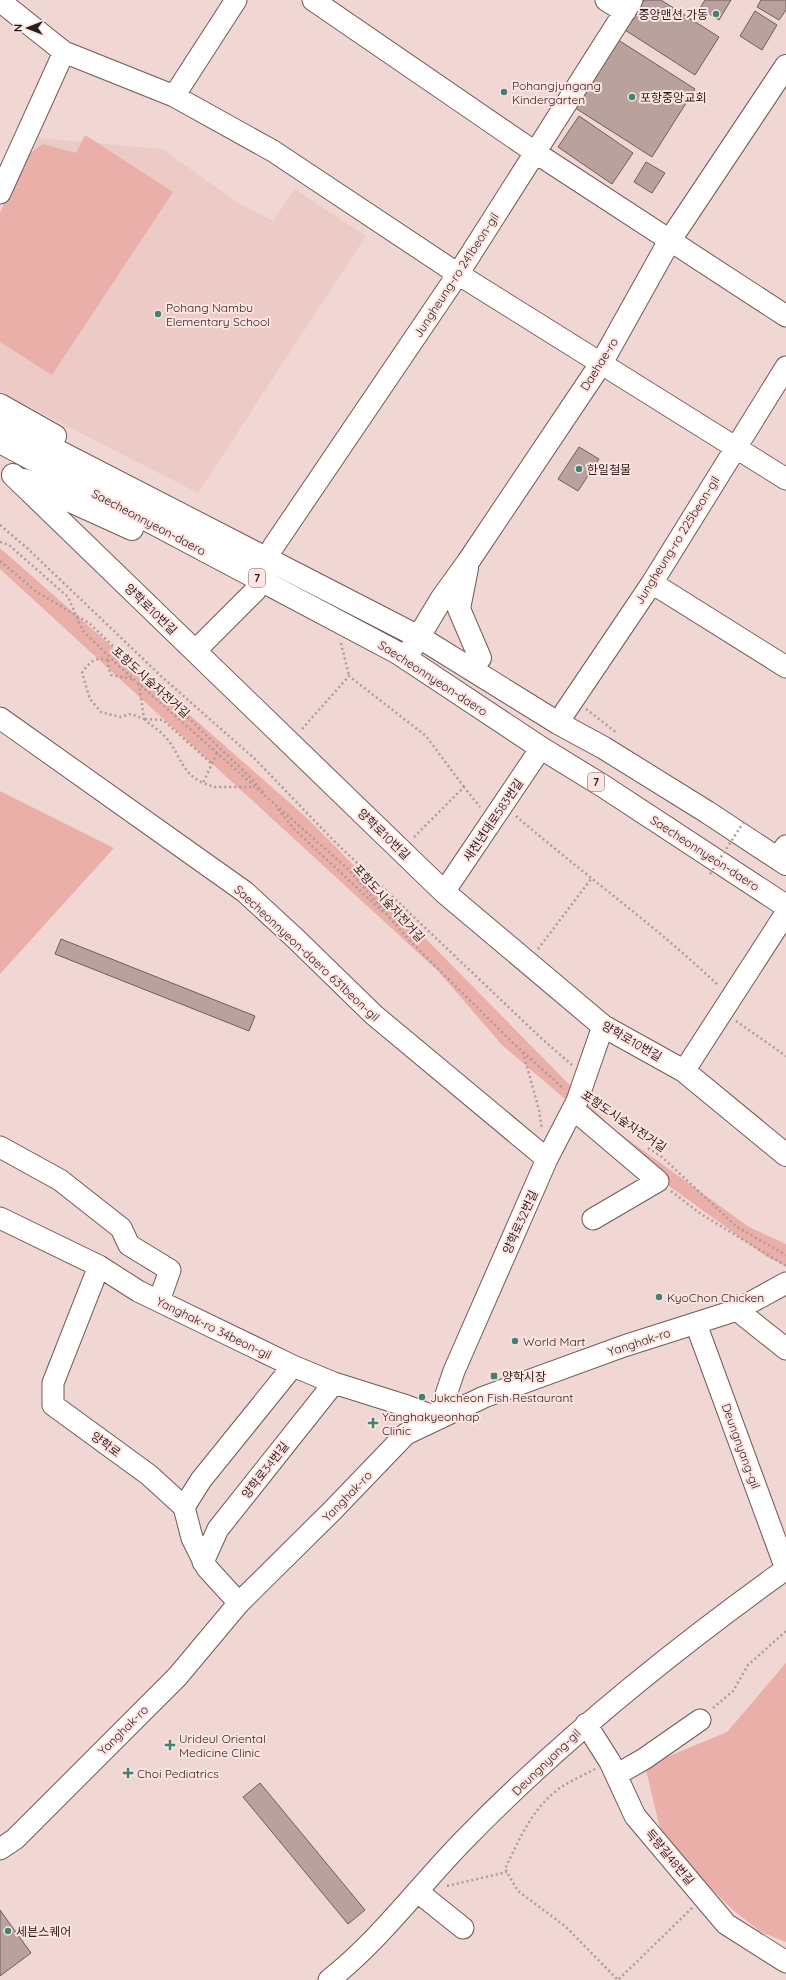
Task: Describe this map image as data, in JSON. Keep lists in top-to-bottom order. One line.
{"streets":{"main road":["Daehae-ro","Saecheonnyeon-daero","7","양학로10번길"],"street":["Jungheung-ro 241beon-gil","Jungheung-ro 225beon-gil","새천년대로583번길","Saecheonnyeon-daero 631beon-gil","양학로32번길","Yanghak-ro 34beon-gil","Yanghak-ro","양학로","Deungnyang-gil","양학로34번길","득량길48번길"],"path":["포항도시숲자전거길"]},"crossings":[["Daehae-ro","Saecheonnyeon-daero"],["Saecheonnyeon-daero","새천년대로583번길"],["양학로10번길","새천년대로583번길"],["양학로10번길","양학로32번길"],["포항도시숲자전거길","양학로32번길"],["Saecheonnyeon-daero 631beon-gil","양학로32번길"],["양학로32번길","Yanghak-ro 34beon-gil"],["양학로32번길","Yanghak-ro"],["Yanghak-ro 34beon-gil","Yanghak-ro"],["Yanghak-ro 34beon-gil","양학로"],["Yanghak-ro 34beon-gil","양학로34번길"],["Yanghak-ro","Deungnyang-gil"],["Deungnyang-gil","득량길48번길"]],"places":{"other":["중앙맨션 가동","Pohangjungang Kindergarten","포항중앙교회","Pohang Nambu Elementary School","한일철물","KyoChon Chicken","World Mart","Jukcheon Fish Restaurant","세븐스퀘어"],"transit":["양학시장"],"health":["Yanghakyeonhap Clinic","Urideul Oriental Medicine Clinic","Choi Pediatrics"]},"north":"left"}
